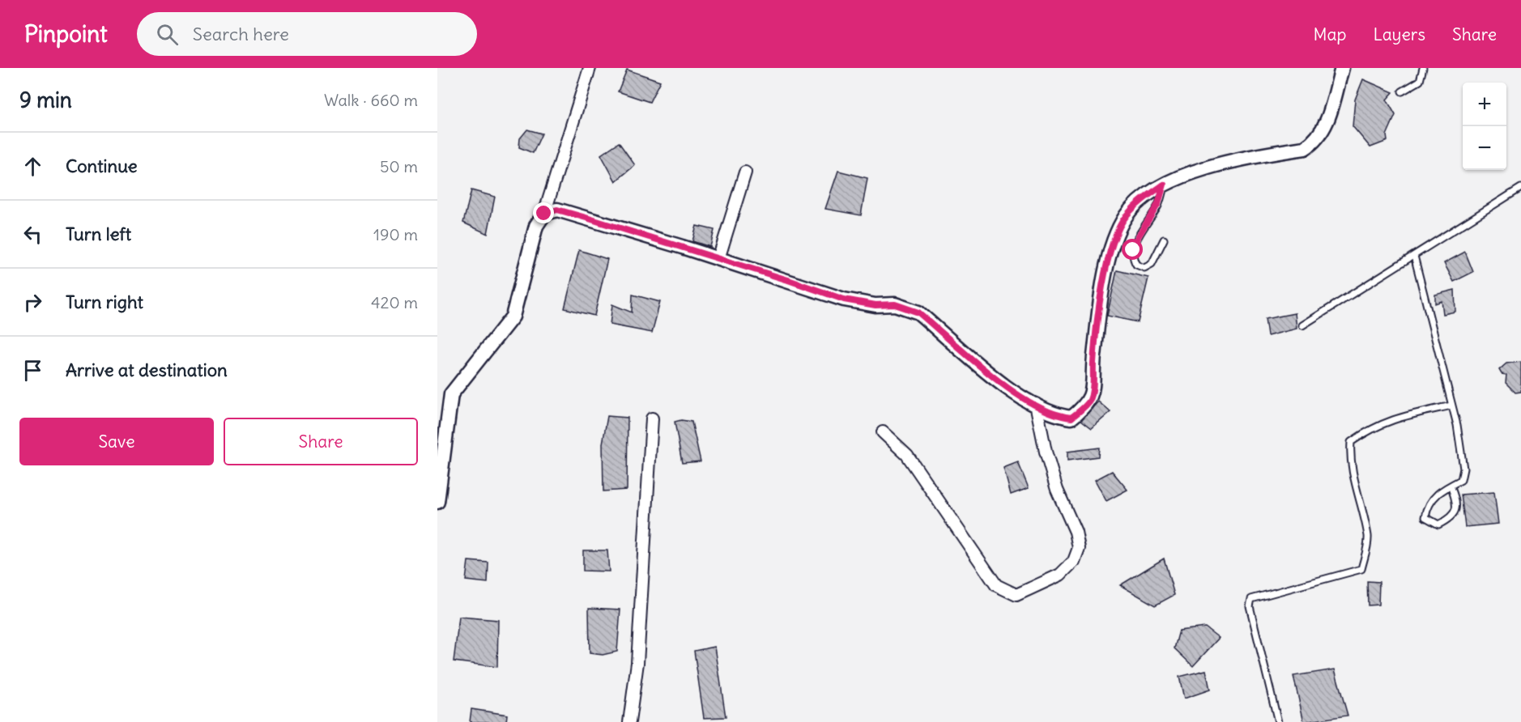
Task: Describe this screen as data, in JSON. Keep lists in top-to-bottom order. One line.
{"page":{"header":"Pinpoint","search":"Search here","nav":["Map","Layers","Share"],"heading":["9 min","Walk · 660 m"],"map_buttons":["+","−"],"list":[["Continue","50 m"],["Turn left","190 m"],["Turn right","420 m"],"Arrive at destination"],"buttons":["Save","Share"]}}
